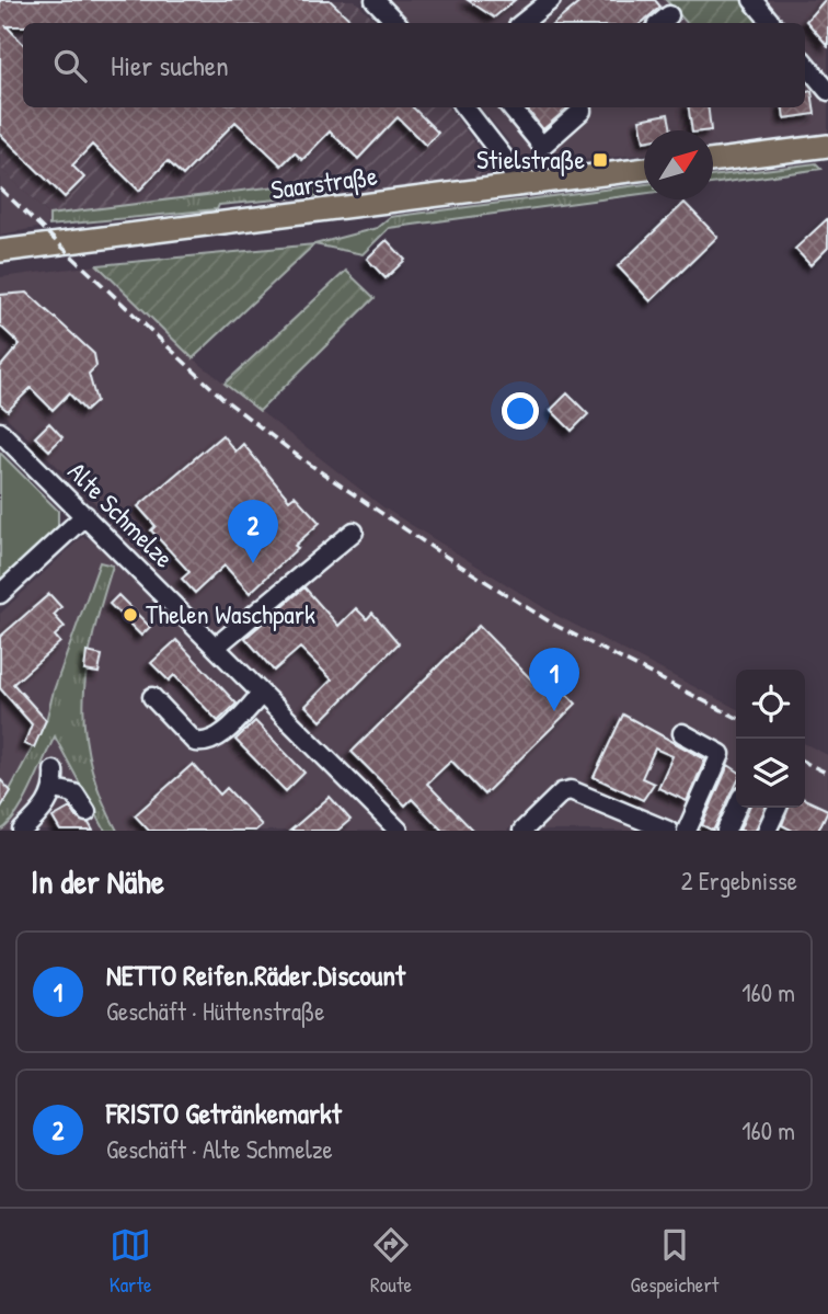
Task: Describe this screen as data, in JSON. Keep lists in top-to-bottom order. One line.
{"streets":{"main road":["Saarstraße"],"street":["Alte Schmelze"]},"places":{"transit":["Stielstraße"],"other":["Thelen Waschpark"]},"north":"top right","page":{"search":"Hier suchen","pins":["2","1"],"heading":["In der Nähe","2 Ergebnisse"],"list":[{"mark":"1","name":"NETTO Reifen.Räder.Discount","note":"Geschäft · Hüttenstraße","value":"160 m"},{"mark":"2","name":"FRISTO Getränkemarkt","note":"Geschäft · Alte Schmelze","value":"160 m"}],"nav":["Karte","Route","Gespeichert"]}}
